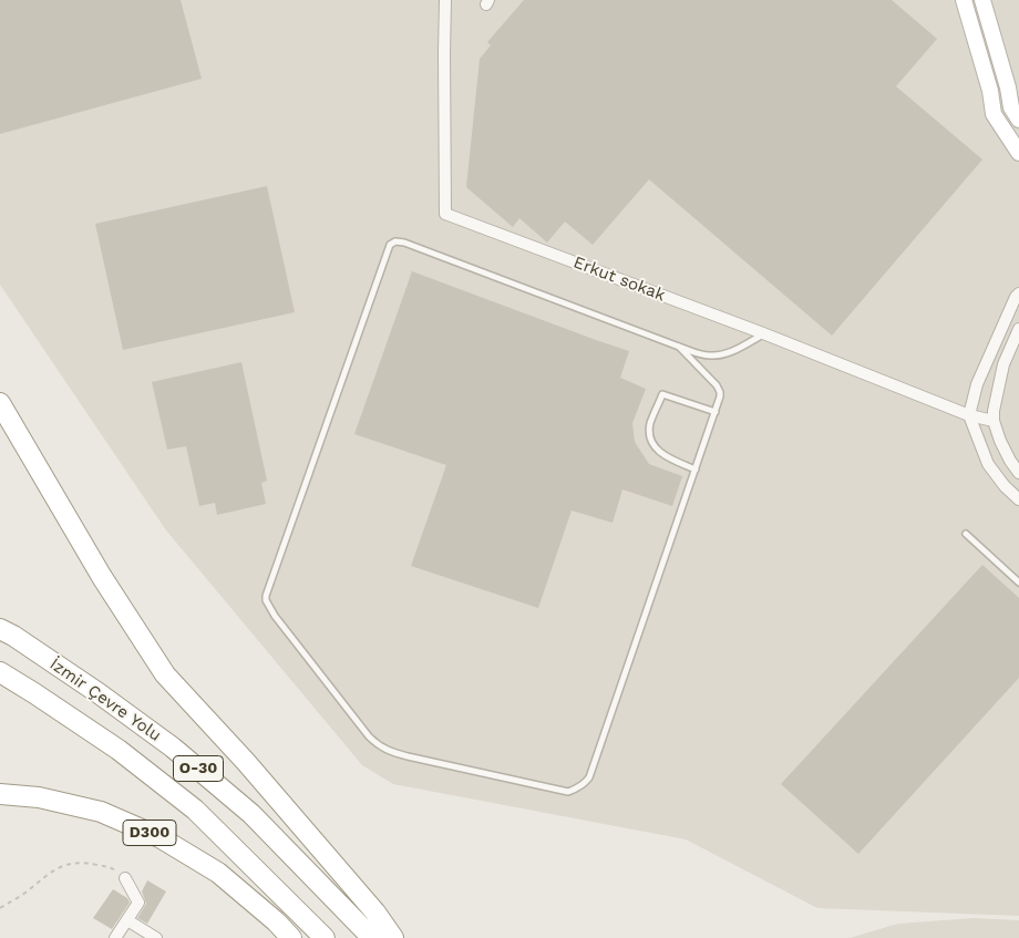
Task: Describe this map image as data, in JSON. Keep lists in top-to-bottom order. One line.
{"streets":{"highway":["İzmir Çevre Yolu","O-30","D300"],"street":["Erkut sokak"]}}
